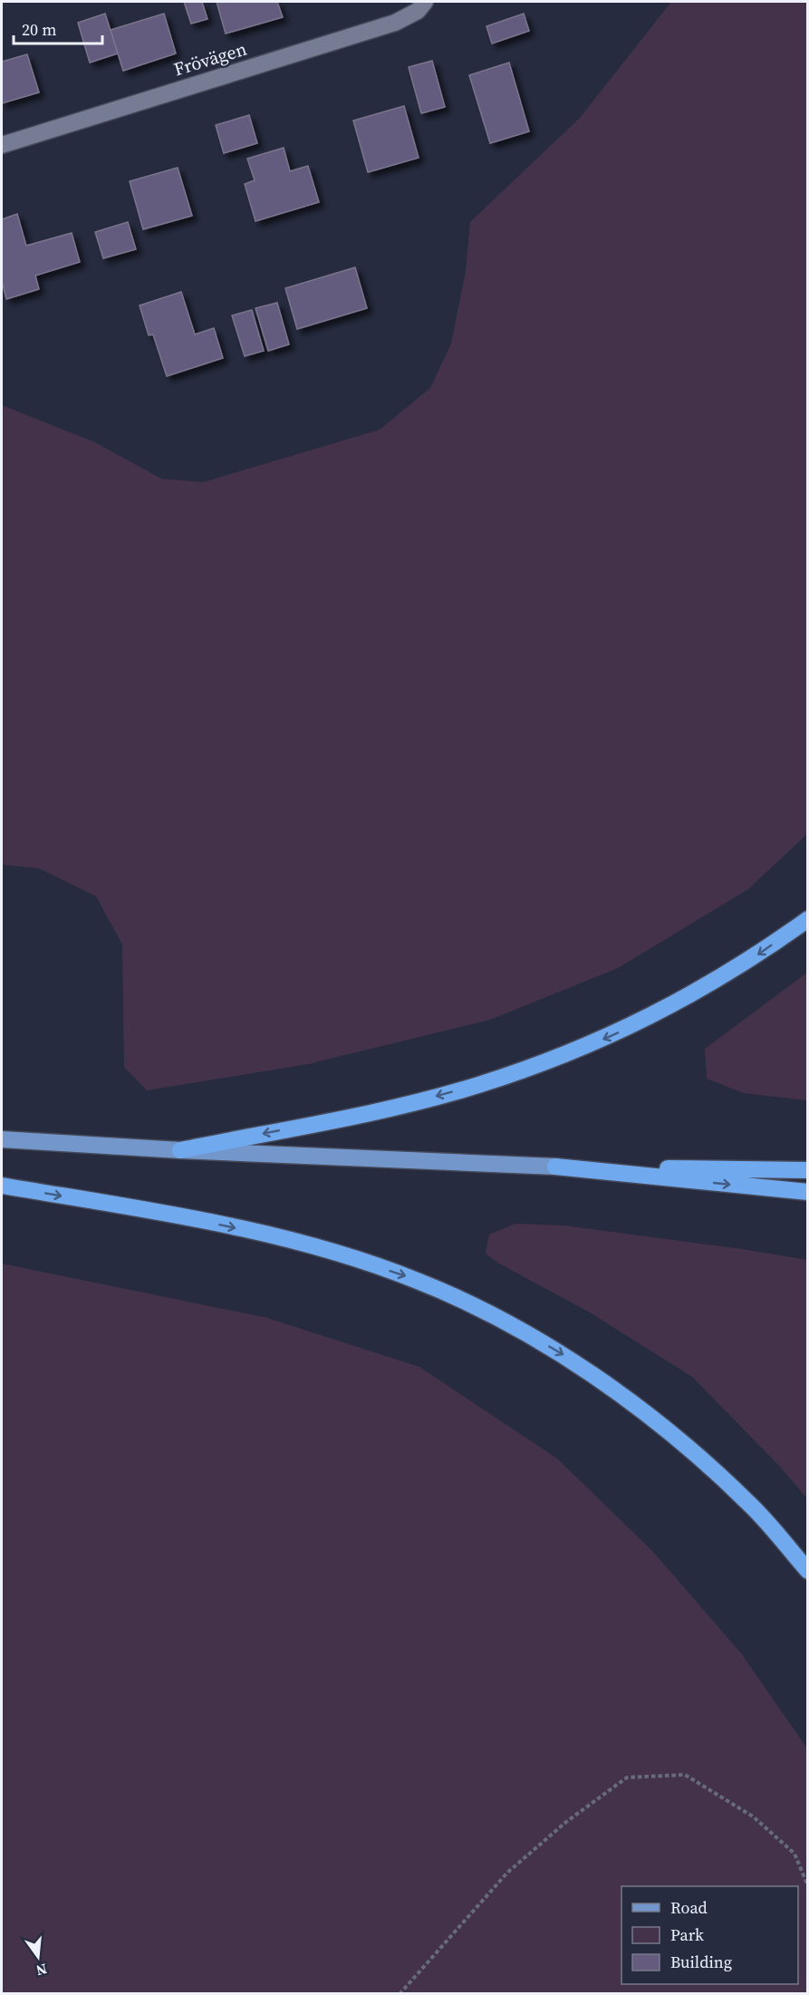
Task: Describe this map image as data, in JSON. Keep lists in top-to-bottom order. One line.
{"streets":{"street":["Frövägen"]},"legend":["Road","Park","Building"],"scale_bar":"20 m","north":"bottom"}
